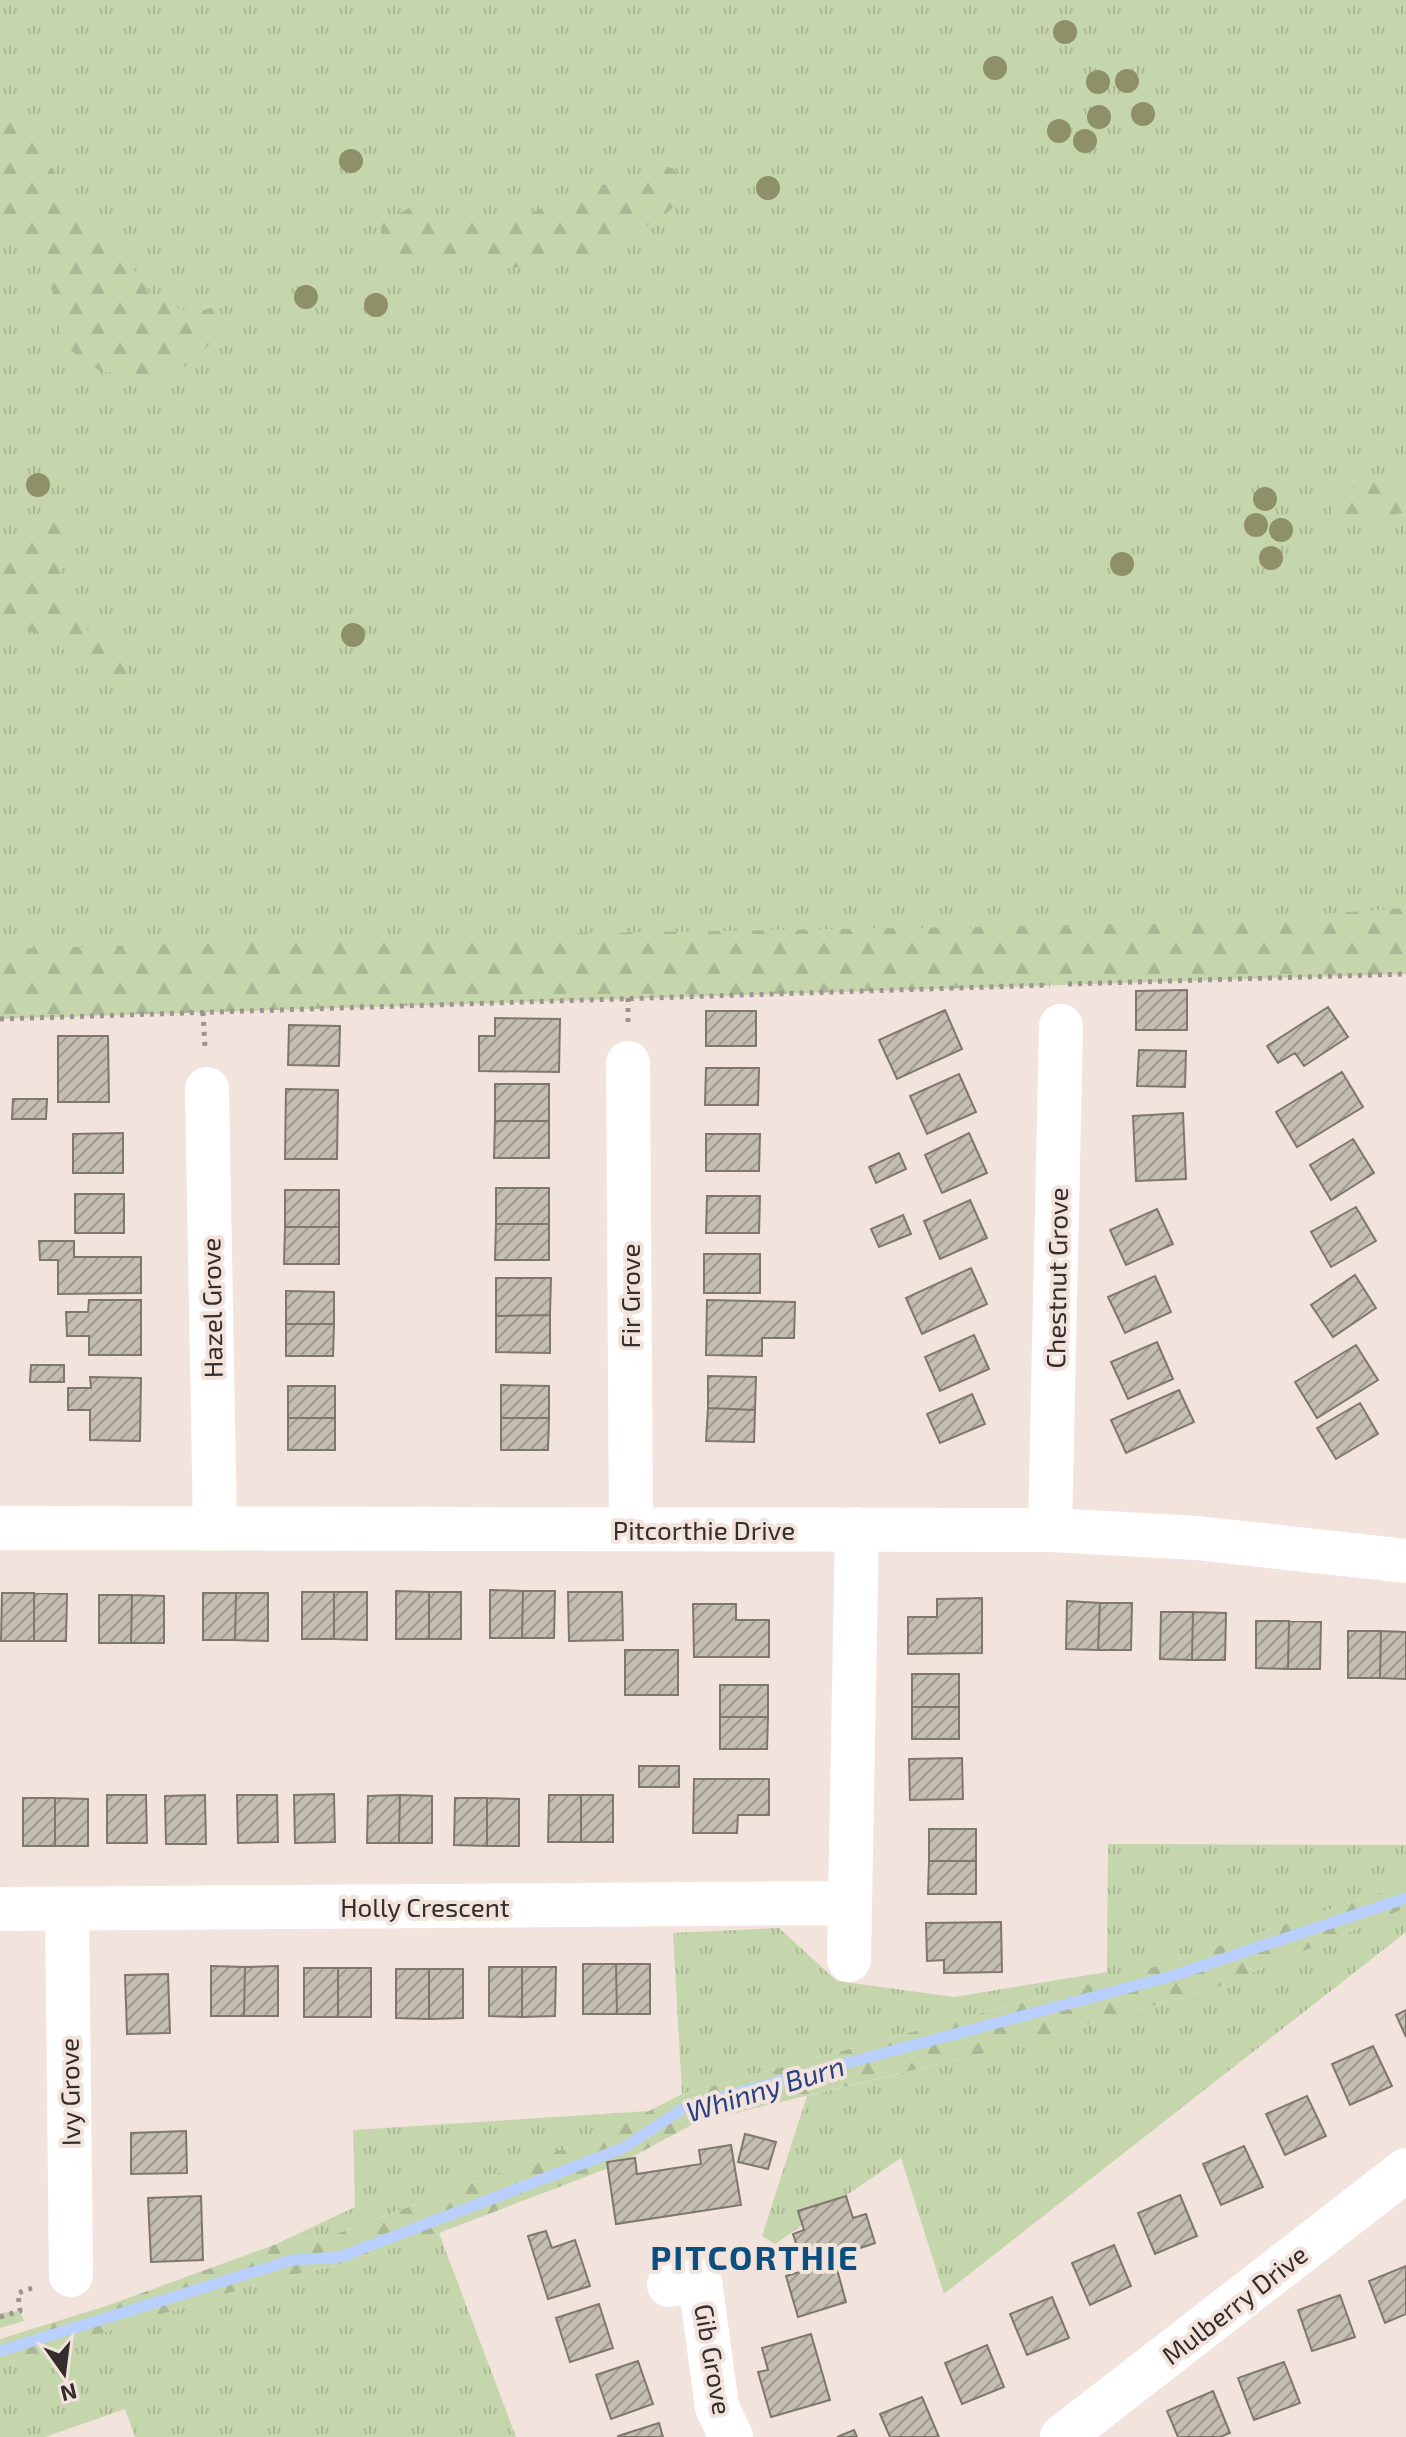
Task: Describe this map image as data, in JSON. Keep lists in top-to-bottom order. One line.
{"streets":{"street":["Chestnut Grove","Fir Grove","Hazel Grove","Pitcorthie Drive","Holly Crescent","Ivy Grove","Mulberry Drive","Gib Grove"]},"crossings":[["Chestnut Grove","Pitcorthie Drive"],["Fir Grove","Pitcorthie Drive"],["Hazel Grove","Pitcorthie Drive"],["Holly Crescent","Ivy Grove"]],"districts":["PITCORTHIE"],"water":["Whinny Burn"],"north":"bottom"}
